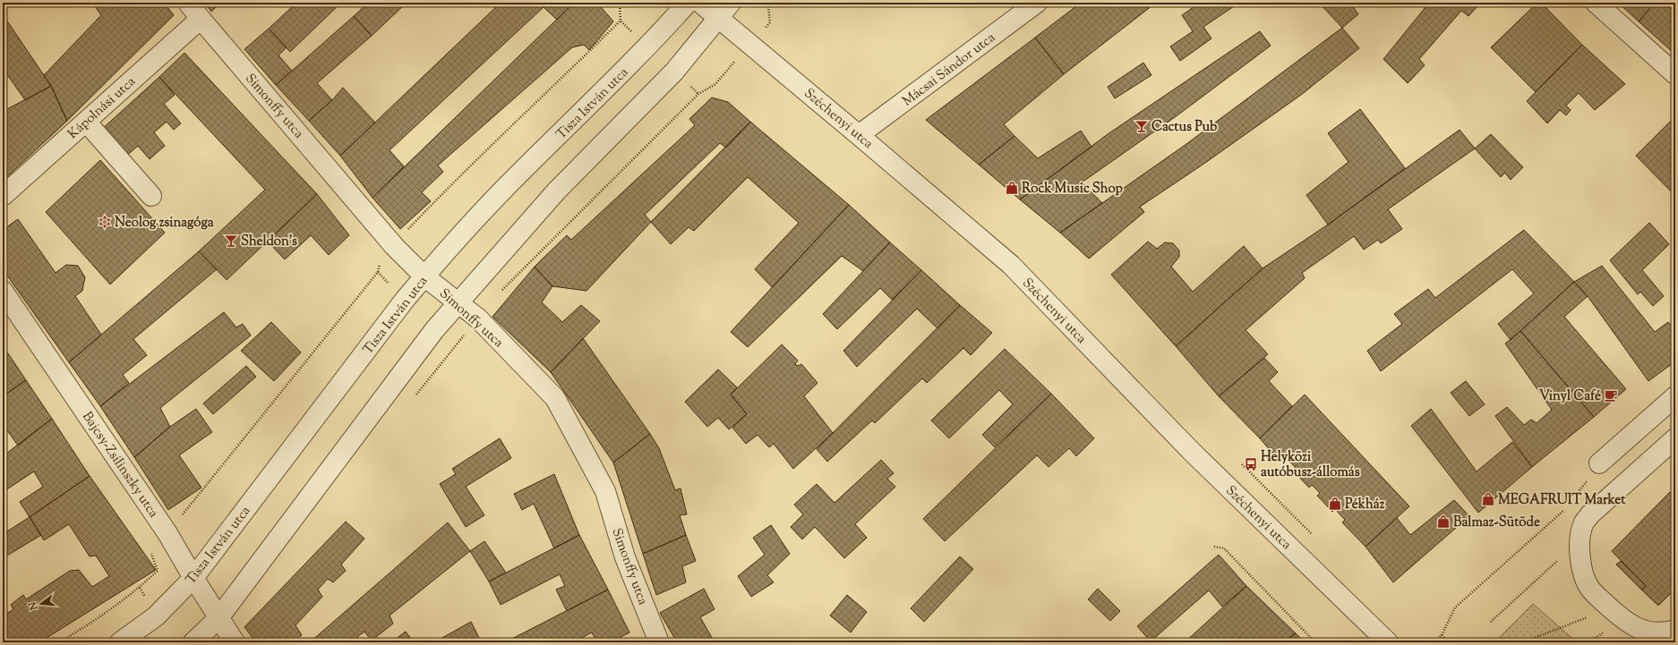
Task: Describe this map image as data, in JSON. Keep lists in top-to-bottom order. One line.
{"streets":{"street":["Mácsai Sándor utca","Tisza István utca","Simonffy utca","Kápolnási utca","Széchenyi utca","Bajcsy-Zsilinszky utca"]},"crossings":[["Mácsai Sándor utca","Széchenyi utca"],["Tisza István utca","Simonffy utca"],["Tisza István utca","Bajcsy-Zsilinszky utca"],["Simonffy utca","Kápolnási utca"]],"places":{"bar":["Cactus Pub","Sheldon's"],"shop":["Rock Music Shop","MEGAFRUIT Market","Pékház","Balmaz-Sütöde"],"synagogue":["Neolog zsinagóga"],"cafe":["Vinyl Café"],"bus stop":["Helyközi autóbusz-állomás"]},"north":"left"}
